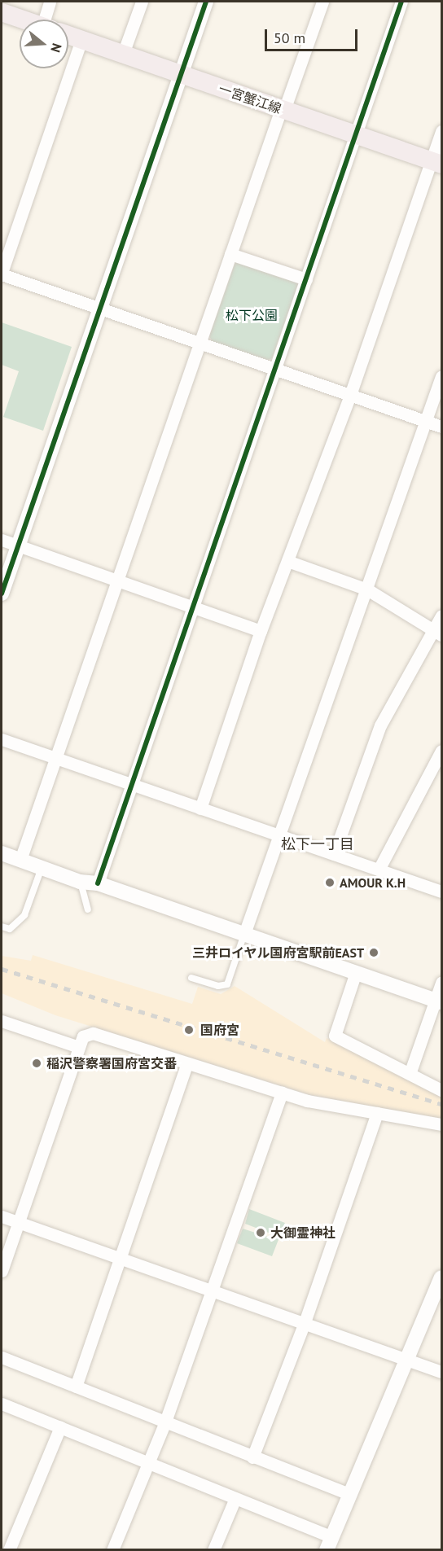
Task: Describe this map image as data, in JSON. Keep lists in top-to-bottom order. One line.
{"streets":{"main road":["一宮蟹江線"]},"districts":["松下一丁目"],"parks":["松下公園"],"places":["AMOUR K.H","三井ロイヤル国府宮駅前EAST","国府宮","稲沢警察署国府宮交番","大御霊神社"],"scale_bar":"50 m","north":"right"}
